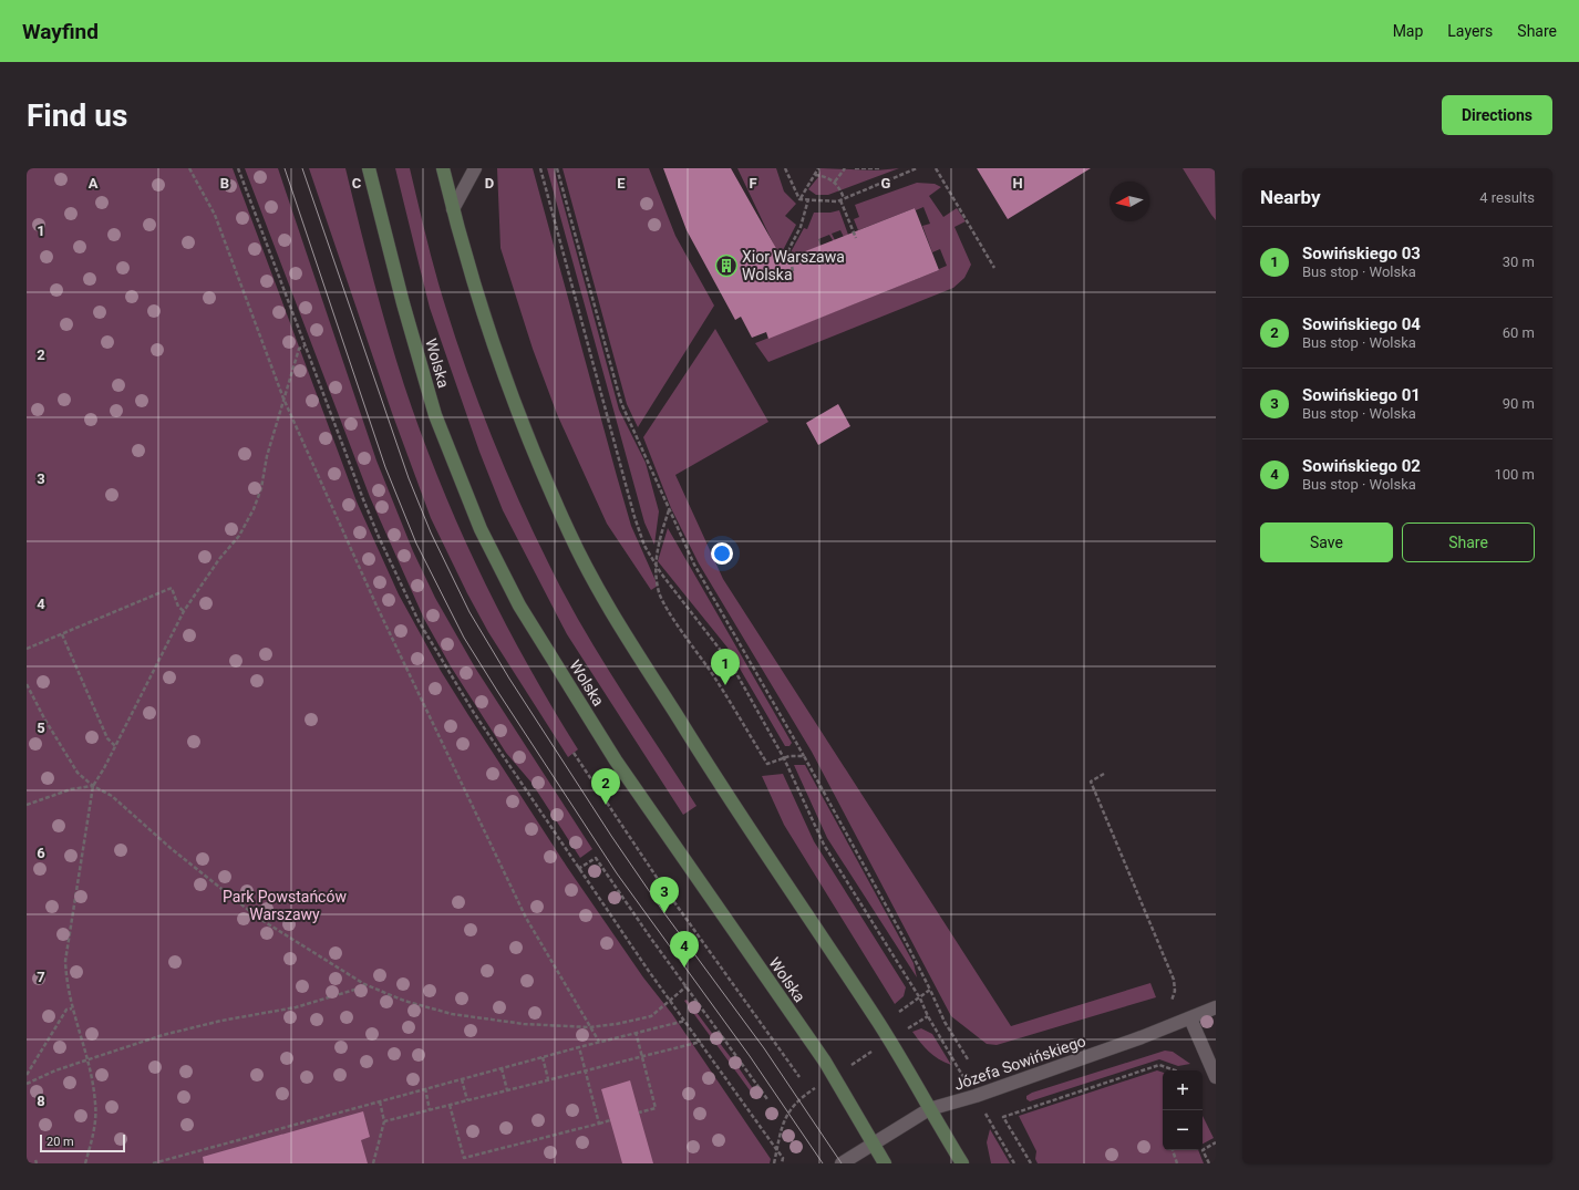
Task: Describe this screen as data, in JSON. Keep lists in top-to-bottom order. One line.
{"streets":{"main road":["Wolska"],"street":["Józefa Sowińskiego"]},"crossings":[["Wolska","Józefa Sowińskiego"]],"parks":["Park Powstańców Warszawy"],"places":{"building":["Xior Warszawa Wolska"]},"scale_bar":"20 m","north":"left","page":{"header":"Wayfind","nav":["Map","Layers","Share"],"buttons":["Directions",["Save","Share"]],"title":"Find us","heading":["Nearby","4 results"],"list":[{"mark":"1","name":"Sowińskiego 03","note":"Bus stop · Wolska","value":"30 m"},{"mark":"2","name":"Sowińskiego 04","note":"Bus stop · Wolska","value":"60 m"},{"mark":"3","name":"Sowińskiego 01","note":"Bus stop · Wolska","value":"90 m"},{"mark":"4","name":"Sowińskiego 02","note":"Bus stop · Wolska","value":"100 m"}],"pins":["1","2","3","4"],"map_buttons":["+","−"],"scale":"20 m"},"grid":{"columns":["A","B","C","D","E","F","G","H"],"rows":["1","2","3","4","5","6","7","8"]}}
